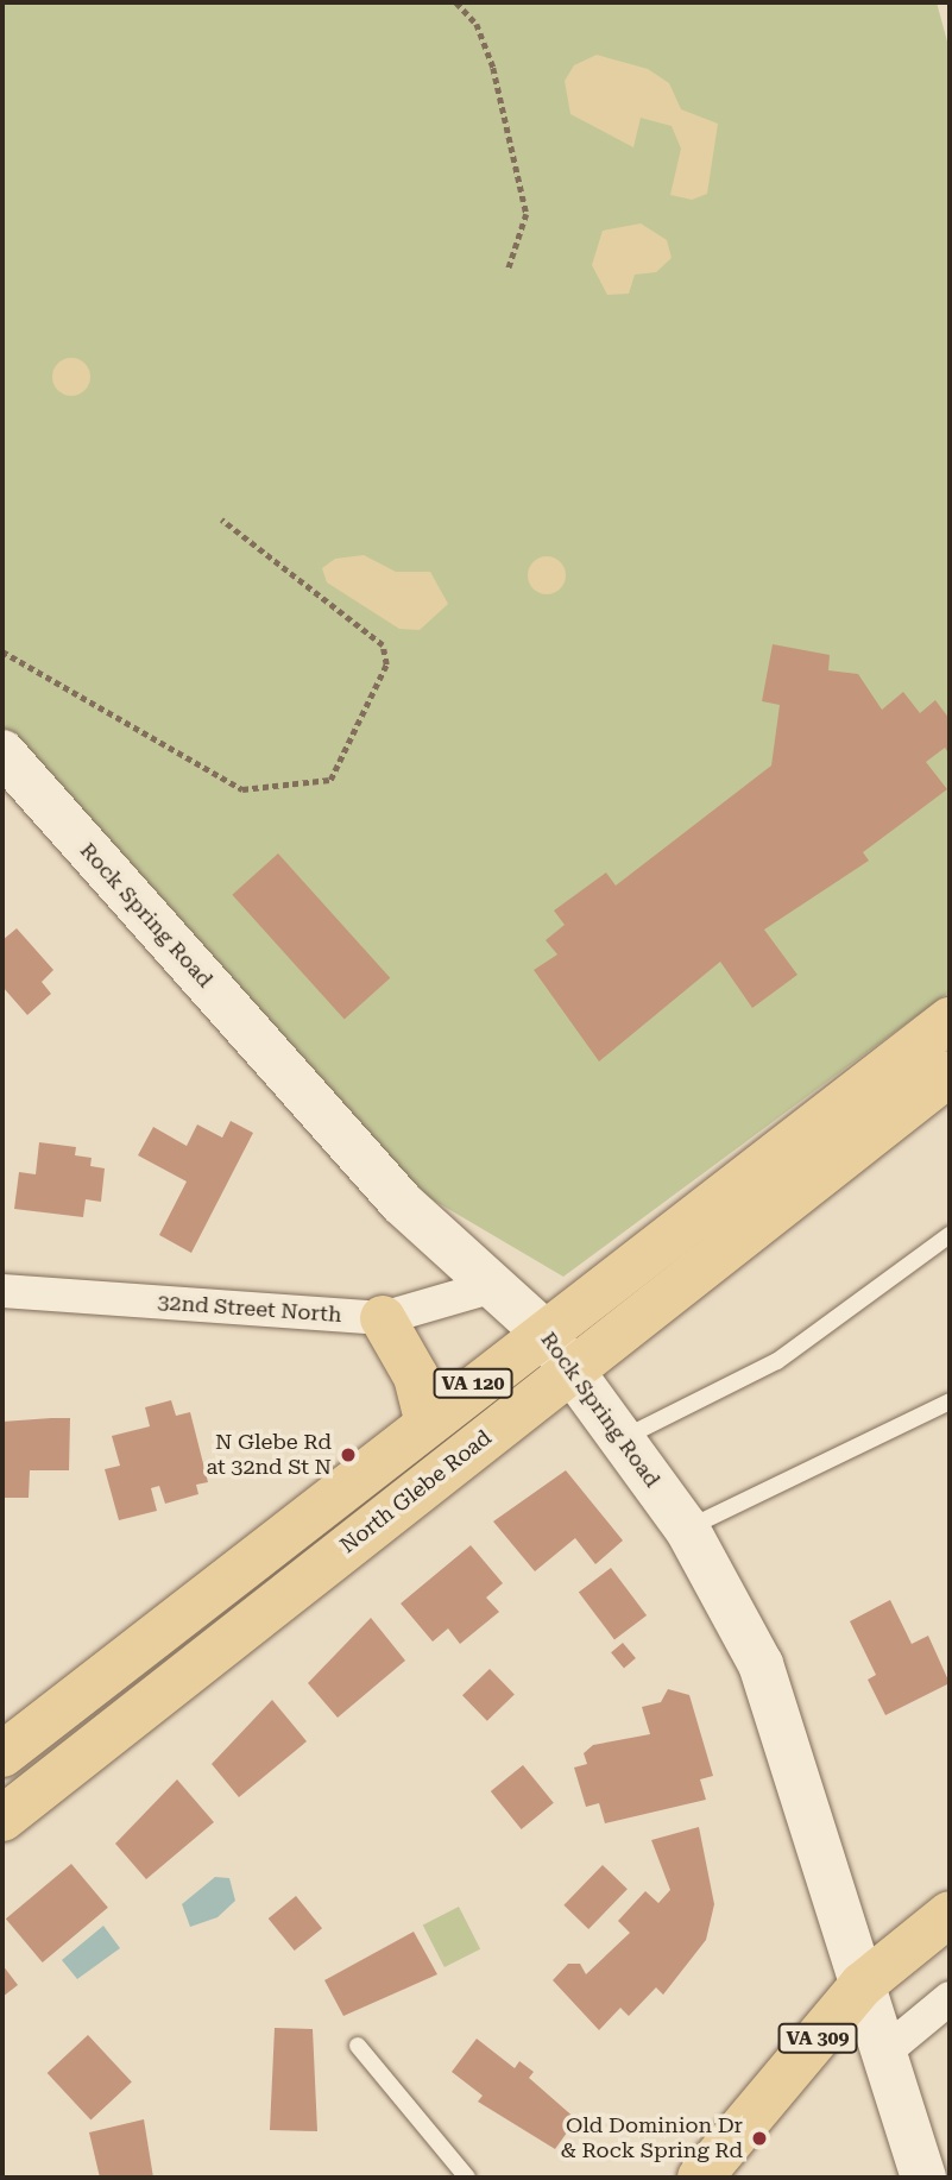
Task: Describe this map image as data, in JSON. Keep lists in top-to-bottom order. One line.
{"streets":{"main road":["VA 120","North Glebe Road","VA 309"],"street":["Rock Spring Road","32nd Street North"]},"crossings":[["Rock Spring Road","32nd Street North"],["Rock Spring Road","VA 120"],["Rock Spring Road","North Glebe Road"],["Rock Spring Road","VA 309"]],"places":["N Glebe Rd at 32nd St N","Old Dominion Dr & Rock Spring Rd"]}
